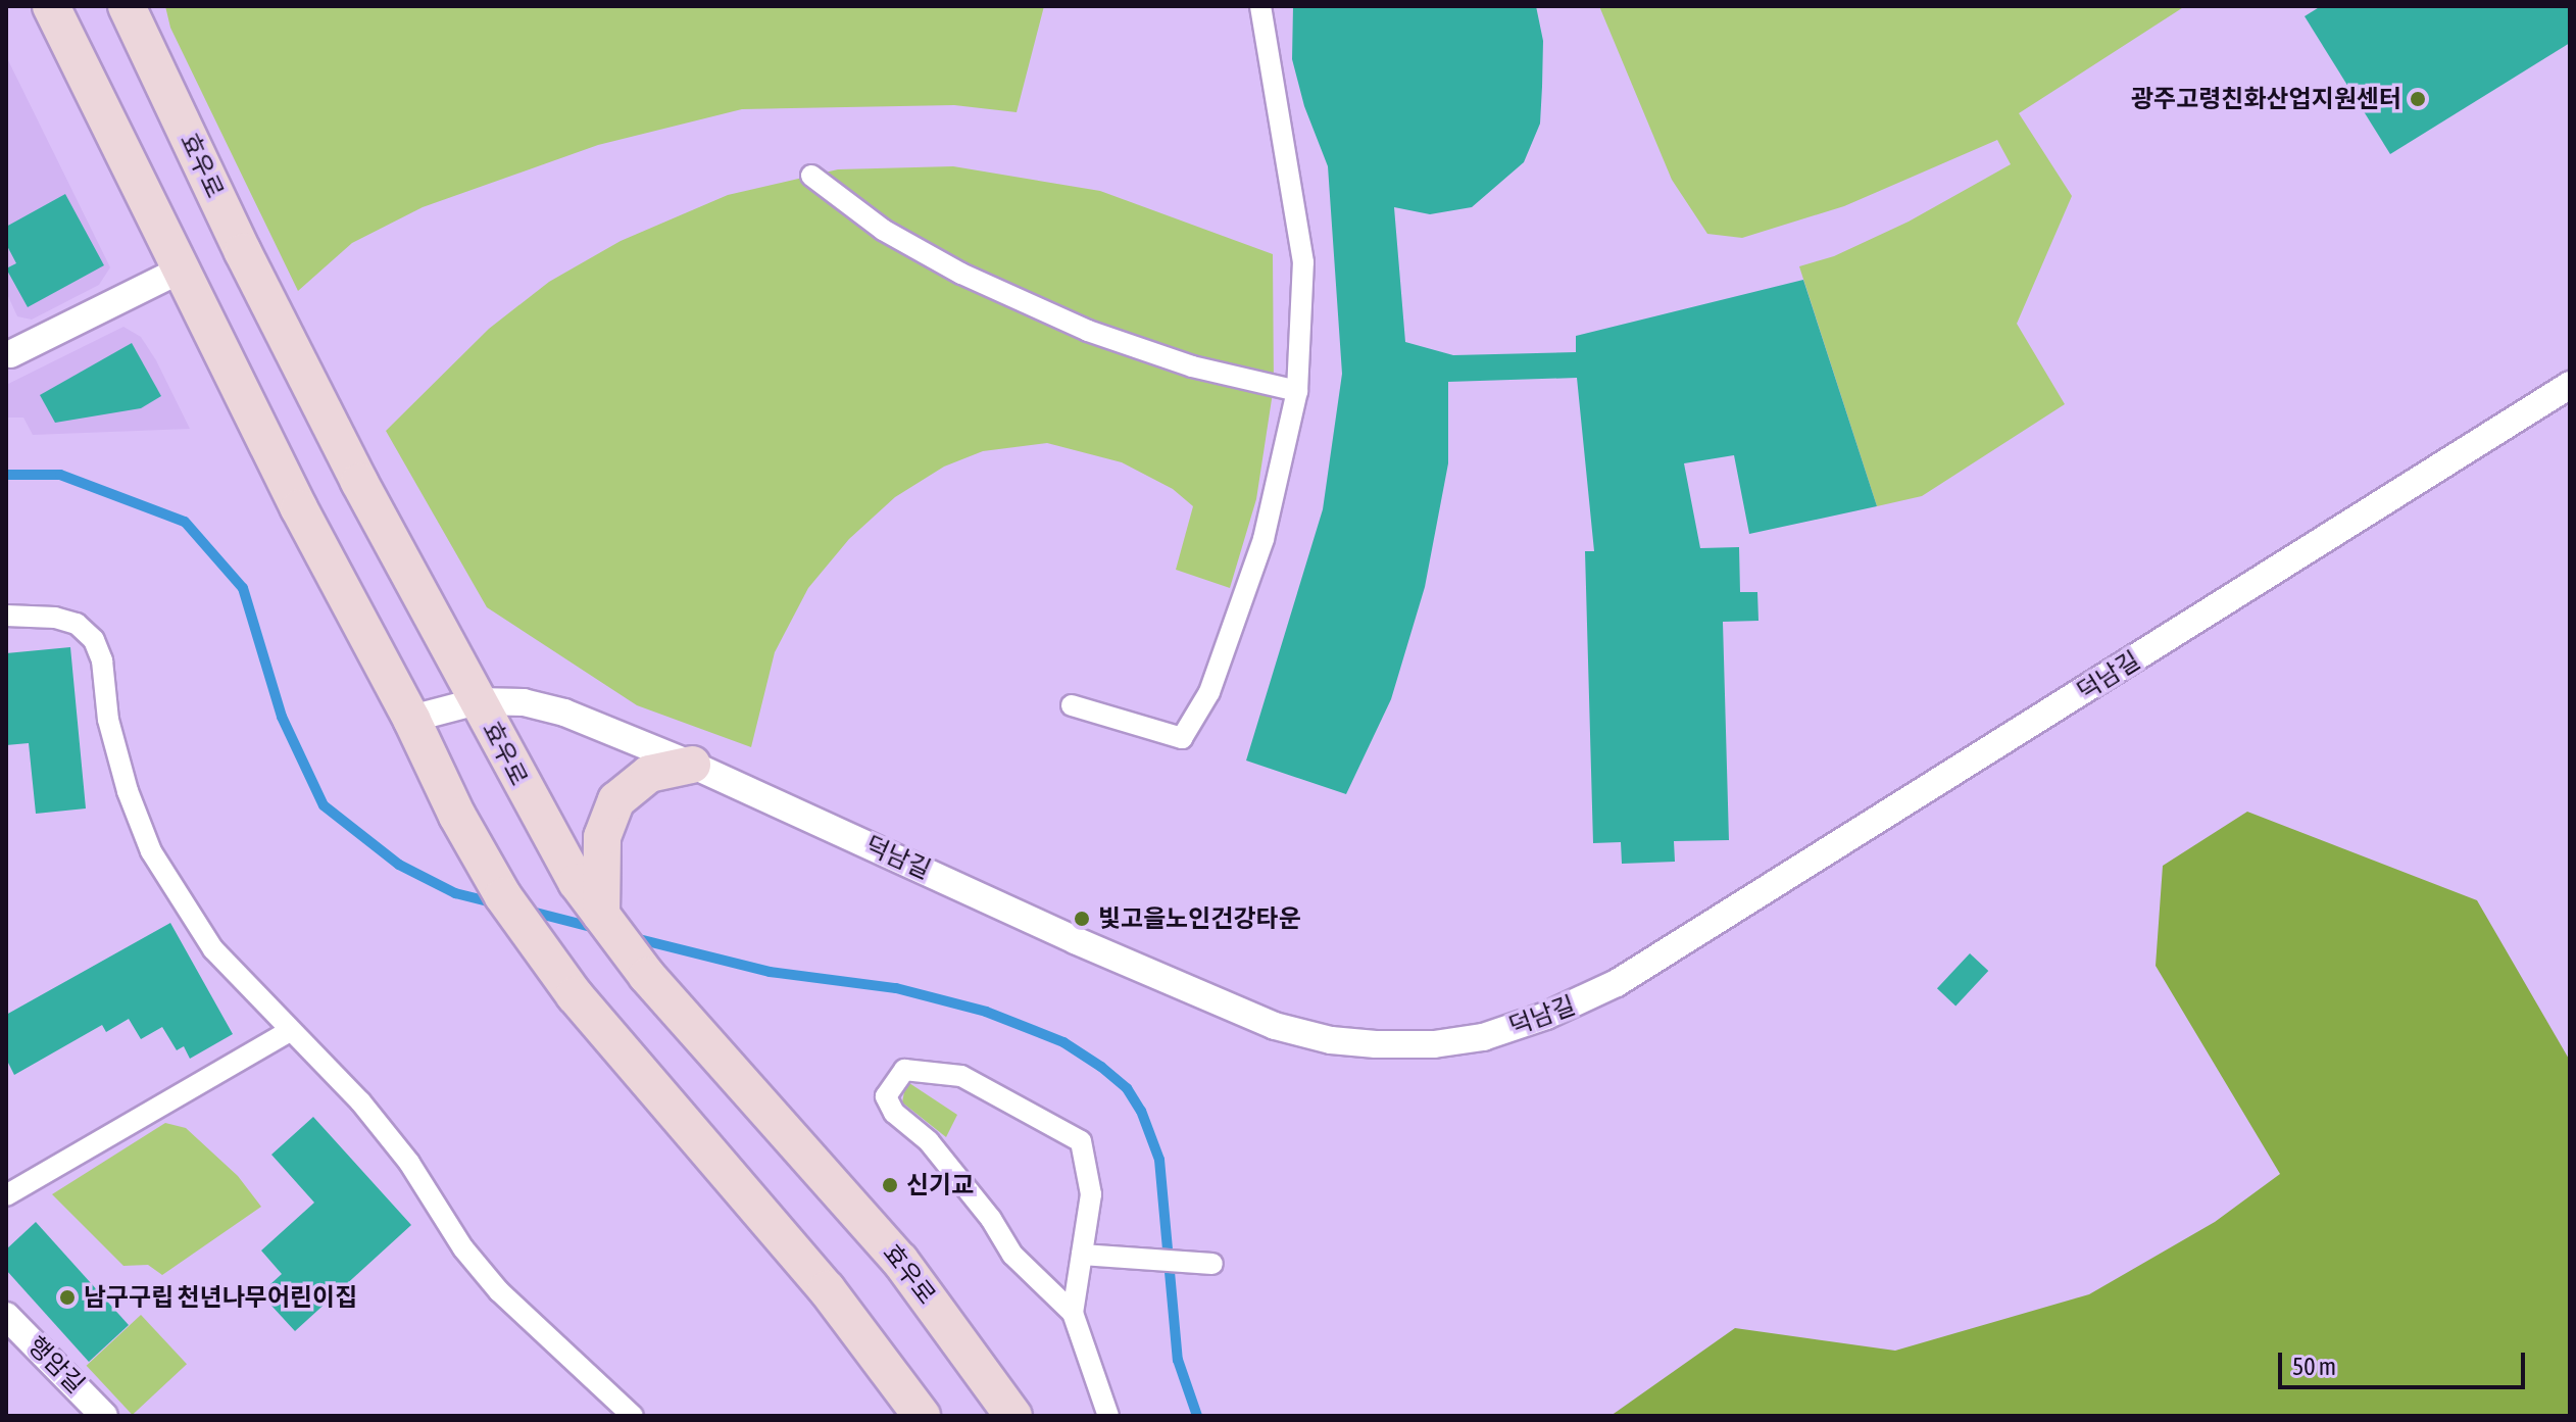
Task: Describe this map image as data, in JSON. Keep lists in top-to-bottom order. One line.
{"streets":{"main road":["효우로"],"street":["덕남길","행암길"]},"crossings":[["효우로","덕남길"]],"places":["광주고령친화산업지원센터","빛고을노인건강타운","신기교","남구구립 천년나무어린이집"],"scale_bar":"50 m"}
